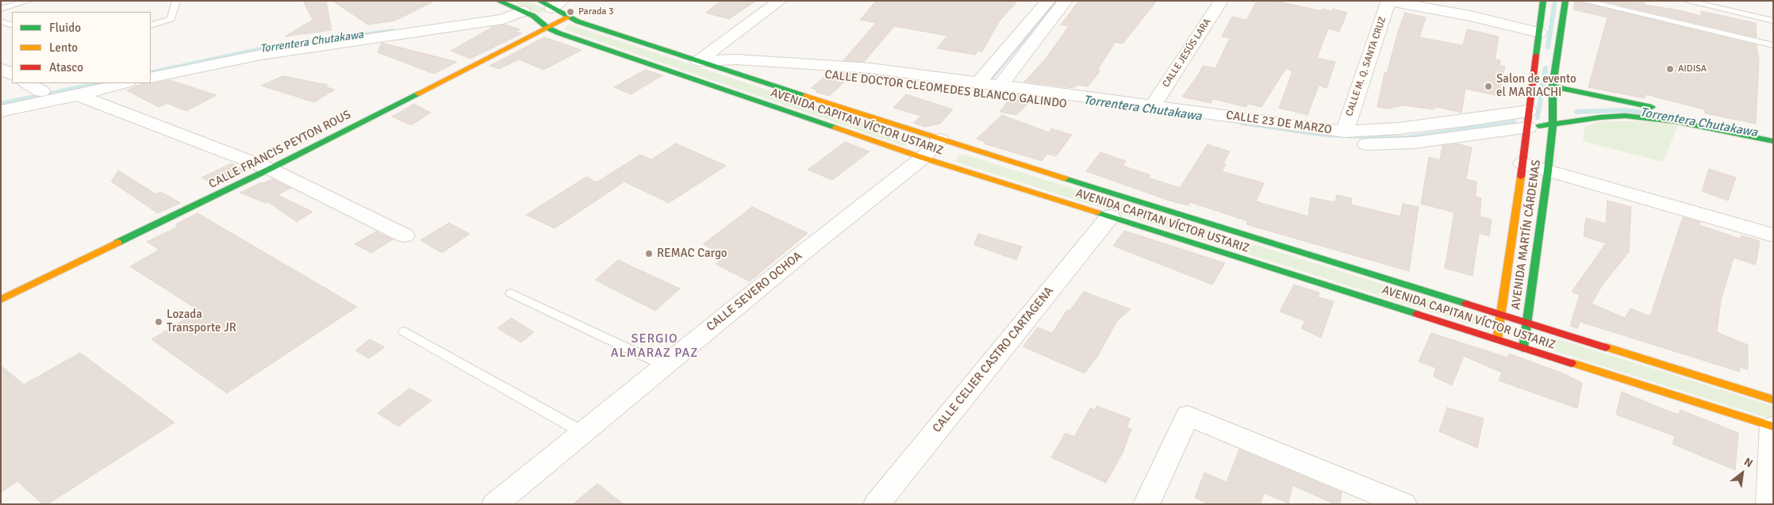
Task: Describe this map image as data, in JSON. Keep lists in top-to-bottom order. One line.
{"streets":{"main road":["CALLE DOCTOR CLEOMEDES BLANCO GALINDO","AVENIDA CAPITAN VÍCTOR USTARIZ","CALLE FRANCIS PEYTON ROUS","AVENIDA MARTÍN CÁRDENAS"],"street":["CALLE JESÚS LARA","CALLE M. Q. SANTA CRUZ","CALLE 23 DE MARZO","CALLE SEVERO OCHOA","CALLE CELIER CASTRO CARTAGENA"]},"crossings":[["CALLE JESÚS LARA","CALLE 23 DE MARZO"],["CALLE M. Q. SANTA CRUZ","CALLE 23 DE MARZO"],["CALLE DOCTOR CLEOMEDES BLANCO GALINDO","AVENIDA CAPITAN VÍCTOR USTARIZ"],["CALLE DOCTOR CLEOMEDES BLANCO GALINDO","CALLE 23 DE MARZO"],["CALLE DOCTOR CLEOMEDES BLANCO GALINDO","AVENIDA MARTÍN CÁRDENAS"],["AVENIDA CAPITAN VÍCTOR USTARIZ","CALLE 23 DE MARZO"],["AVENIDA CAPITAN VÍCTOR USTARIZ","CALLE FRANCIS PEYTON ROUS"],["AVENIDA CAPITAN VÍCTOR USTARIZ","AVENIDA MARTÍN CÁRDENAS"],["AVENIDA CAPITAN VÍCTOR USTARIZ","CALLE SEVERO OCHOA"],["AVENIDA CAPITAN VÍCTOR USTARIZ","CALLE CELIER CASTRO CARTAGENA"],["CALLE 23 DE MARZO","AVENIDA MARTÍN CÁRDENAS"]],"districts":["SERGIO ALMARAZ PAZ"],"water":["Torrentera Chutakawa"],"places":["Parada 3","AIDISA","Salon de evento el MARIACHI","REMAC Cargo","Lozada Transporte JR"],"legend":["Fluido","Lento","Atasco"],"north":"top right"}
